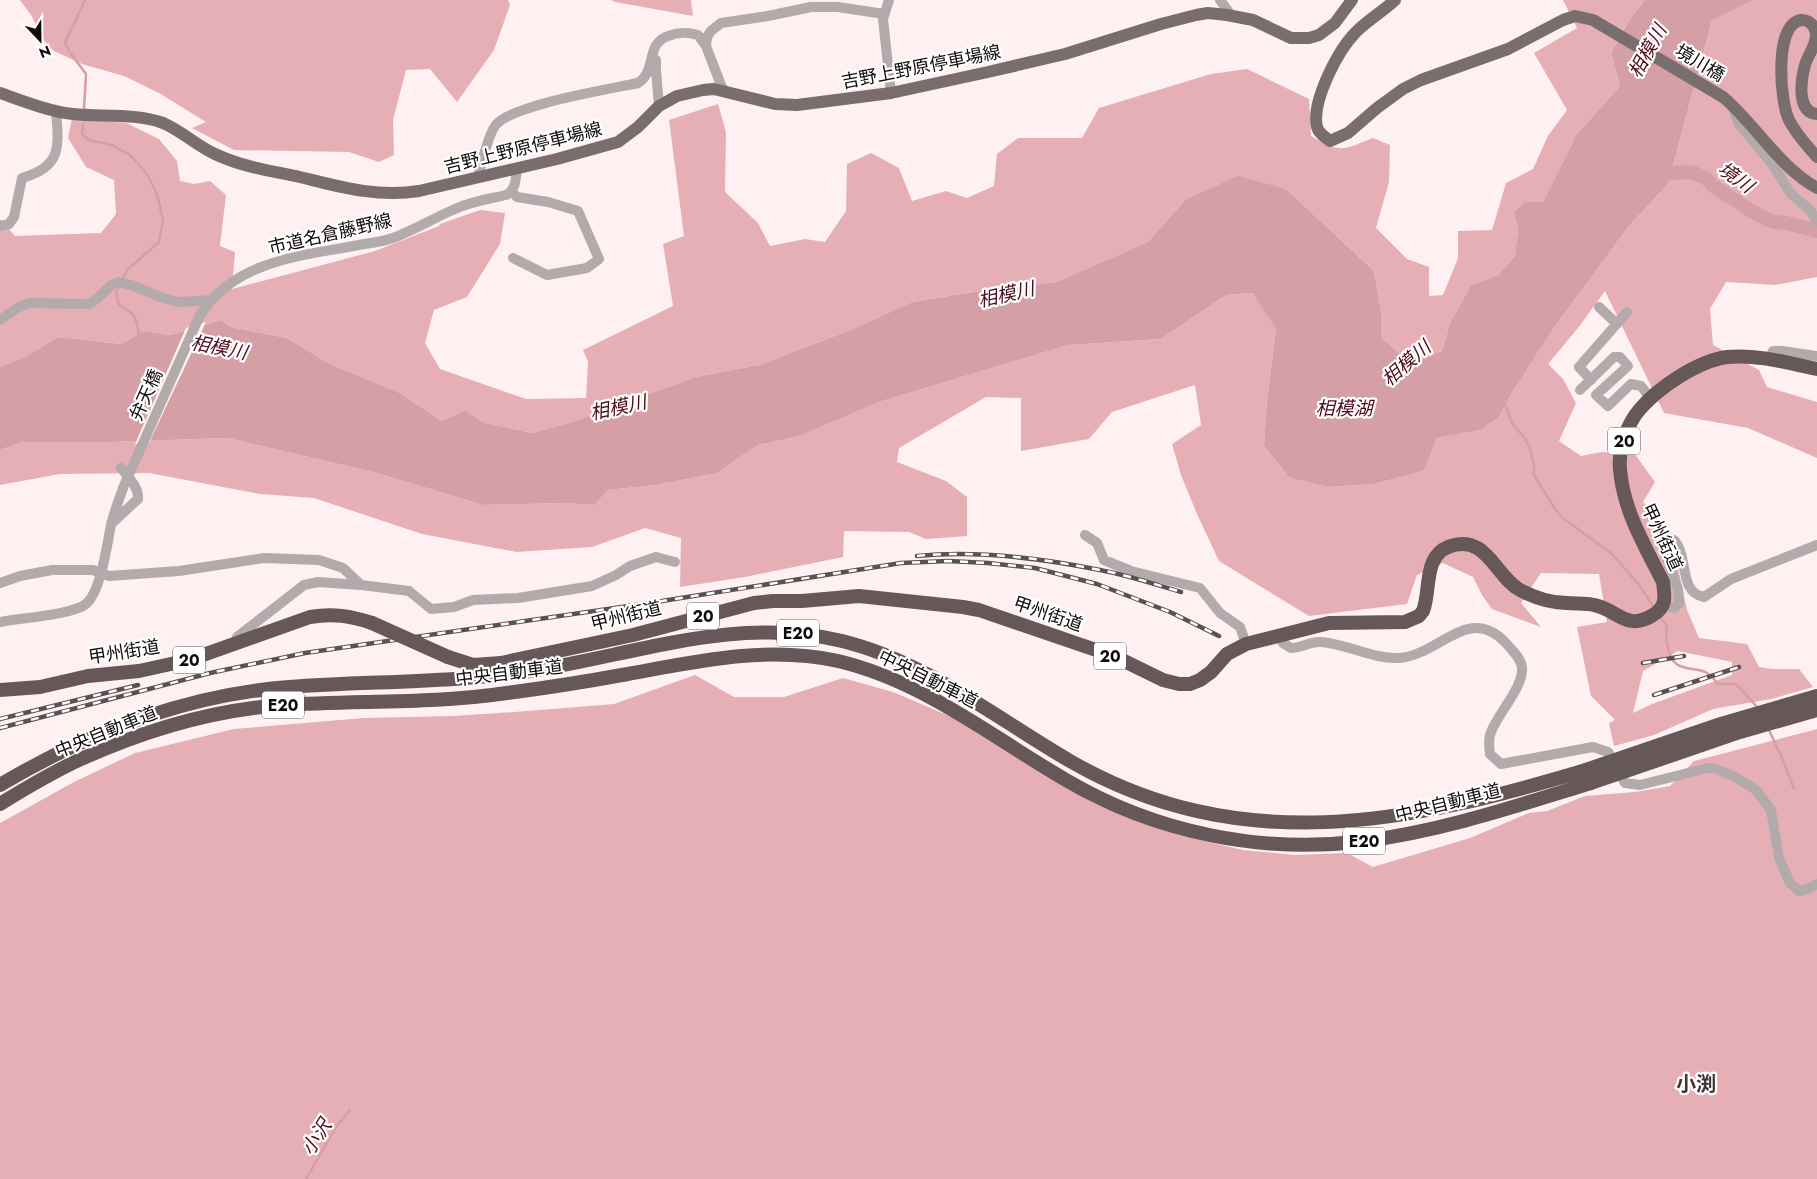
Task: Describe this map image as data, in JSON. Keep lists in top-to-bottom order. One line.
{"streets":{"highway":["20","甲州街道","E20","中央自動車道"],"main road":["境川橋","吉野上野原停車場線"],"street":["市道名倉藤野線","弁天橋"]},"crossings":[["市道名倉藤野線","弁天橋"]],"districts":["小渕"],"water":["相模川","境川","相模湖","小沢"],"north":"bottom"}
